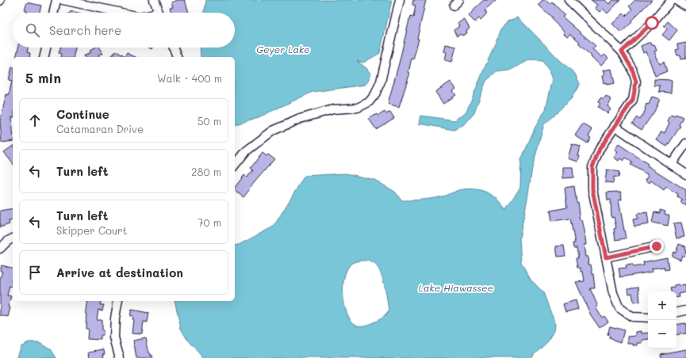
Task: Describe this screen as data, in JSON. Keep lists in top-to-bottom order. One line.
{"water":["Geyer Lake","Lake Hiawassee"],"page":{"search":"Search here","heading":["5 min","Walk · 400 m"],"list":[["Continue","Catamaran Drive","50 m"],["Turn left","280 m"],["Turn left","Skipper Court","70 m"],"Arrive at destination"],"map_buttons":["+","−"]}}
